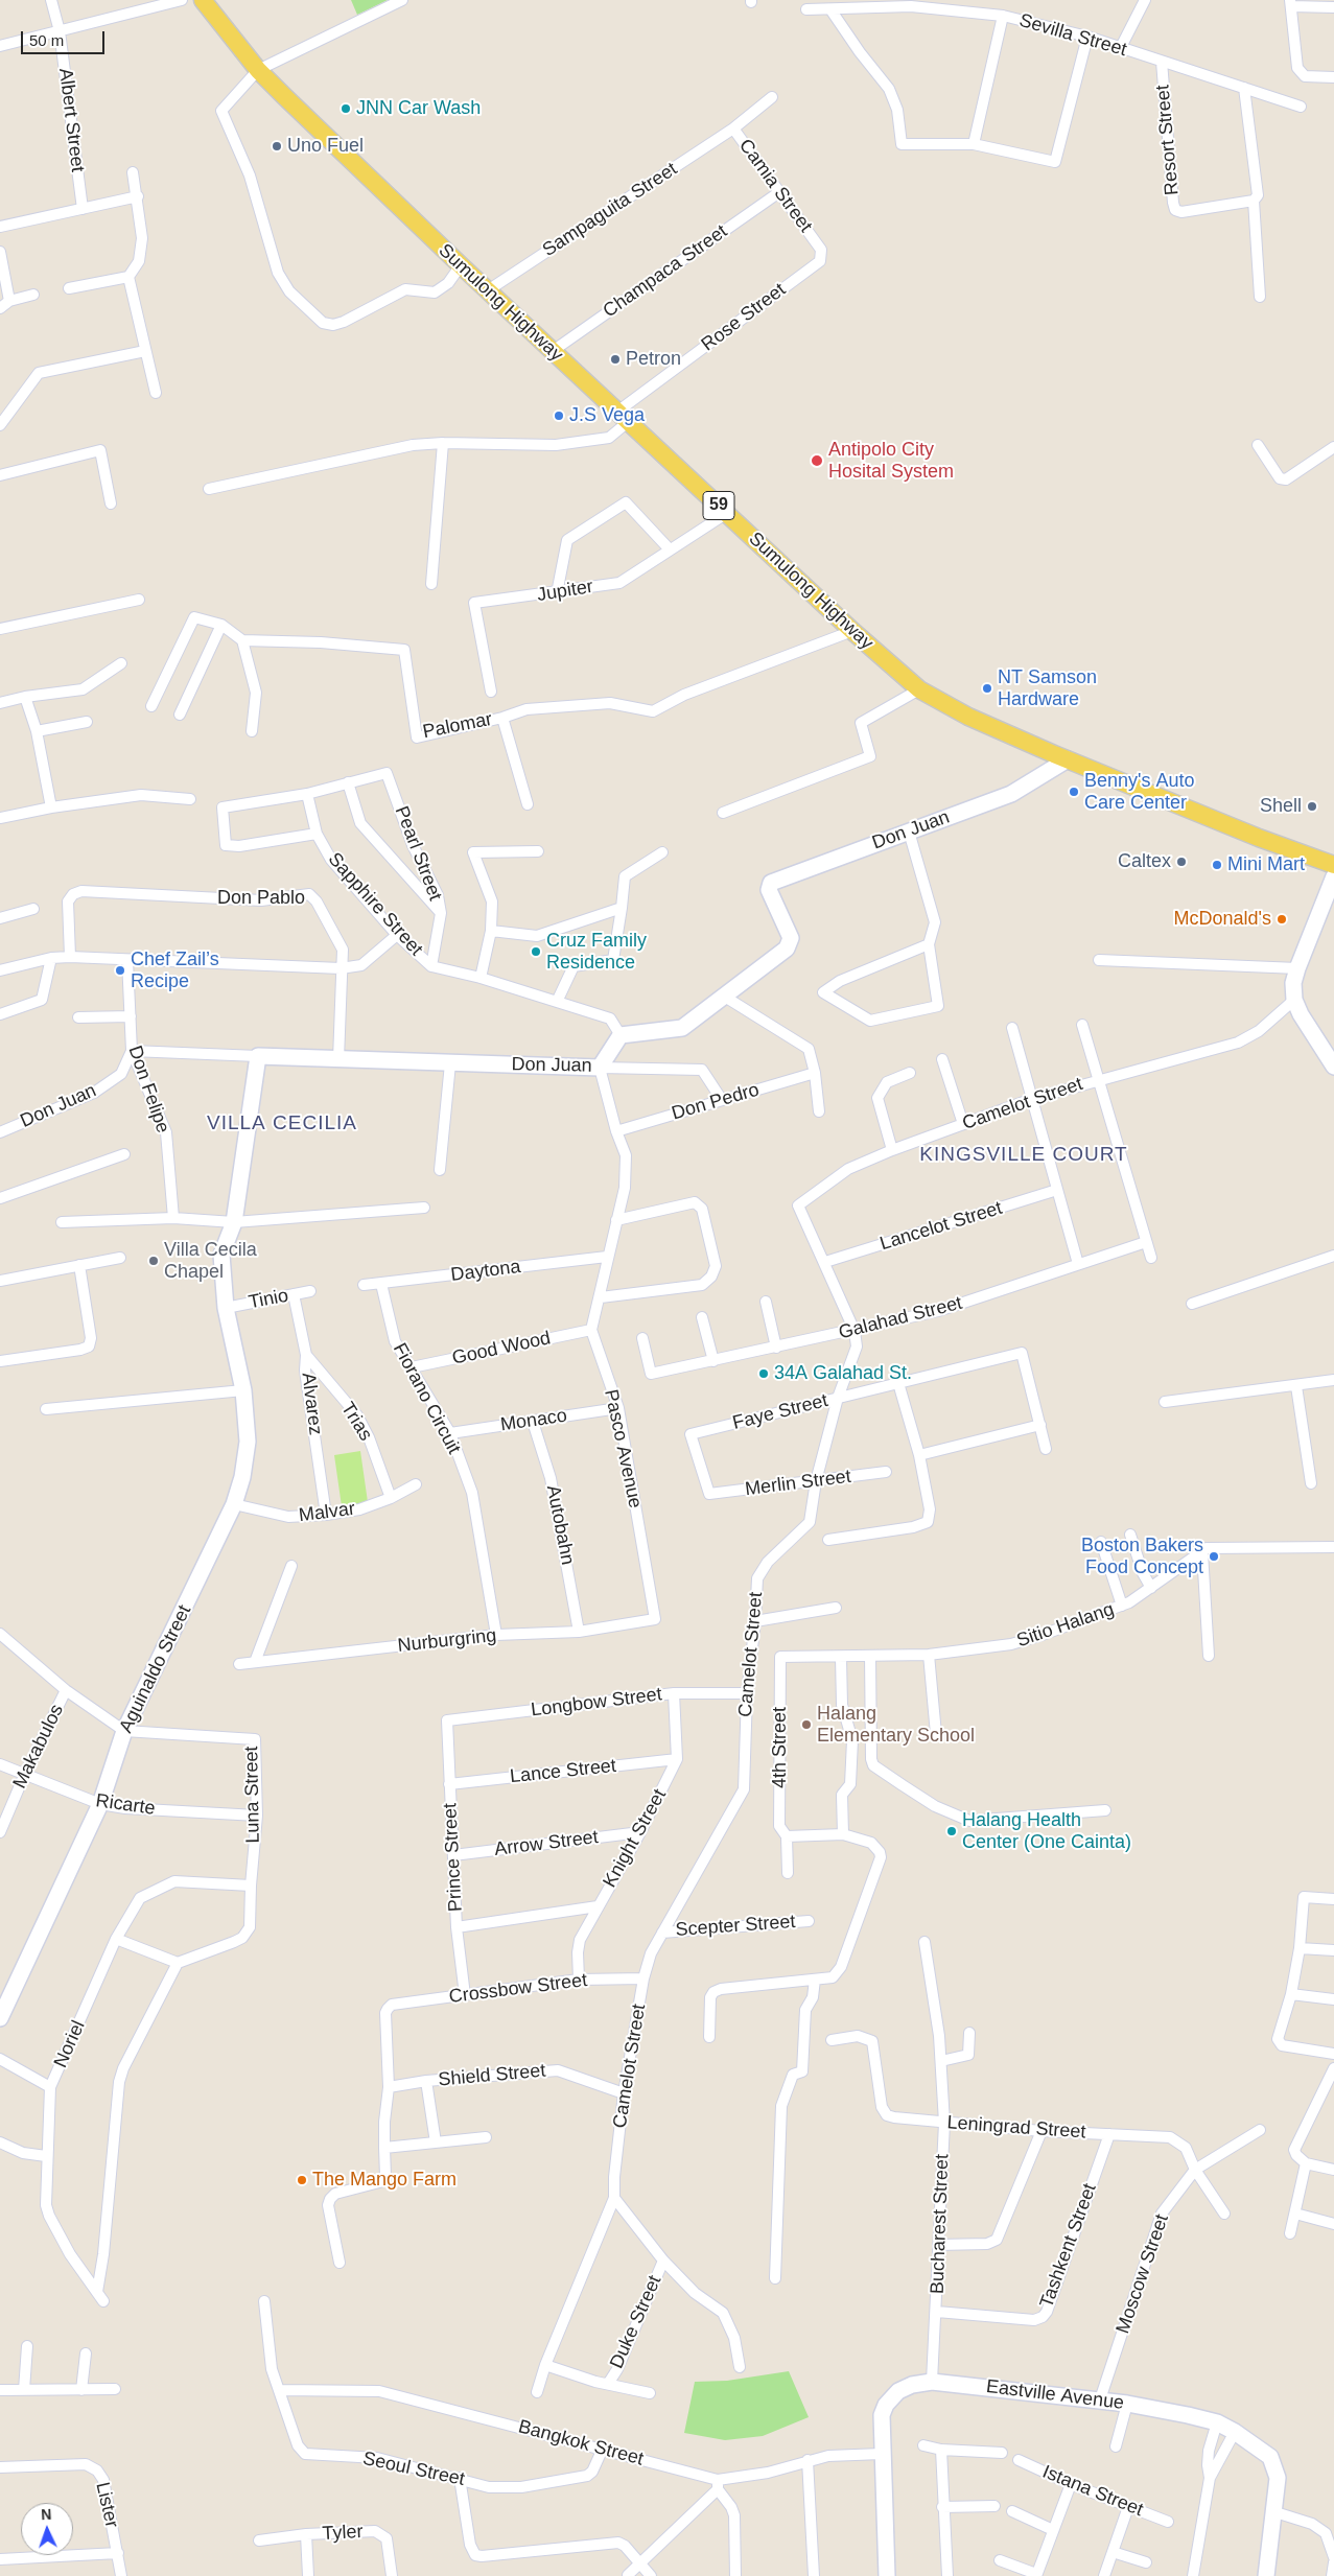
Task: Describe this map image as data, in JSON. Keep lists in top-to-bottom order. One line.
{"streets":{"main road":["Sumulong Highway","59"],"street":["Sevilla Street","Albert Street","Resort Street","Camia Street","Sampaguita Street","Champaca Street","Rose Street","Jupiter","Palomar","Don Juan","Pearl Street","Don Pablo","Sapphire Street","Don Felipe","Don Pedro","Camelot Street","Lancelot Street","Daytona","Tinio","Galahad Street","Good Wood","Fiorano Circuit","Alvarez","Faye Street","Monaco","Trias","Pasco Avenue","Merlin Street","Malvar","Autobahn","Sitio Halang","Nurburgring","Aguinaldo Street","Longbow Street","Makabulos","4th Street","Lance Street","Luna Street","Ricarte","Knight Street","Arrow Street","Prince Street","Scepter Street","Crossbow Street","Noriel","Shield Street","Leningrad Street","Bucharest Street","Tashkent Street","Moscow Street","Duke Street","Eastville Avenue","Bangkok Street","Seoul Street","Istana Street","Lister","Tyler"]},"crossings":[["Sevilla Street","Resort Street"],["Camia Street","Sampaguita Street"],["Camia Street","Champaca Street"],["Camia Street","Rose Street"],["Sampaguita Street","Sumulong Highway"],["Champaca Street","Sumulong Highway"],["Sumulong Highway","Rose Street"],["Sumulong Highway","Jupiter"],["Sumulong Highway","Palomar"],["Sumulong Highway","Don Juan"],["Don Juan","Don Pablo"],["Don Juan","Sapphire Street"],["Don Juan","Don Felipe"],["Don Juan","Aguinaldo Street"],["Pearl Street","Sapphire Street"],["Camelot Street","Lancelot Street"],["Camelot Street","Galahad Street"],["Camelot Street","Faye Street"],["Camelot Street","Merlin Street"],["Camelot Street","Longbow Street"],["Camelot Street","Scepter Street"],["Camelot Street","Crossbow Street"],["Camelot Street","Shield Street"],["Daytona","Fiorano Circuit"],["Tinio","Alvarez"],["Tinio","Aguinaldo Street"],["Good Wood","Fiorano Circuit"],["Good Wood","Pasco Avenue"],["Fiorano Circuit","Monaco"],["Fiorano Circuit","Nurburgring"],["Alvarez","Trias"],["Alvarez","Malvar"],["Faye Street","Merlin Street"],["Monaco","Pasco Avenue"],["Monaco","Autobahn"],["Trias","Malvar"],["Pasco Avenue","Nurburgring"],["Malvar","Aguinaldo Street"],["Autobahn","Nurburgring"],["Sitio Halang","4th Street"],["Aguinaldo Street","Luna Street"],["Aguinaldo Street","Ricarte"],["Longbow Street","Prince Street"],["Makabulos","Ricarte"],["Lance Street","Knight Street"],["Lance Street","Prince Street"],["Luna Street","Ricarte"],["Luna Street","Noriel"],["Knight Street","Arrow Street"],["Knight Street","Crossbow Street"],["Arrow Street","Prince Street"],["Prince Street","Crossbow Street"],["Crossbow Street","Shield Street"],["Leningrad Street","Bucharest Street"],["Leningrad Street","Tashkent Street"],["Leningrad Street","Moscow Street"],["Bucharest Street","Tashkent Street"],["Bucharest Street","Eastville Avenue"],["Moscow Street","Eastville Avenue"],["Eastville Avenue","Bangkok Street"],["Bangkok Street","Seoul Street"]],"districts":["VILLA CECILIA","KINGSVILLE COURT"],"places":["JNN Car Wash","Uno Fuel","Petron","J.S Vega","Antipolo City Hosital System","NT Samson Hardware","Benny's Auto Care Center","Shell","Caltex","Mini Mart","McDonald's","Cruz Family Residence","Chef Zail’s Recipe","Villa Cecila Chapel","34A Galahad St.","Boston Bakers Food Concept","Halang Elementary School","Halang Health Center (One Cainta)","The Mango Farm"],"scale_bar":"50 m","north":"top"}
